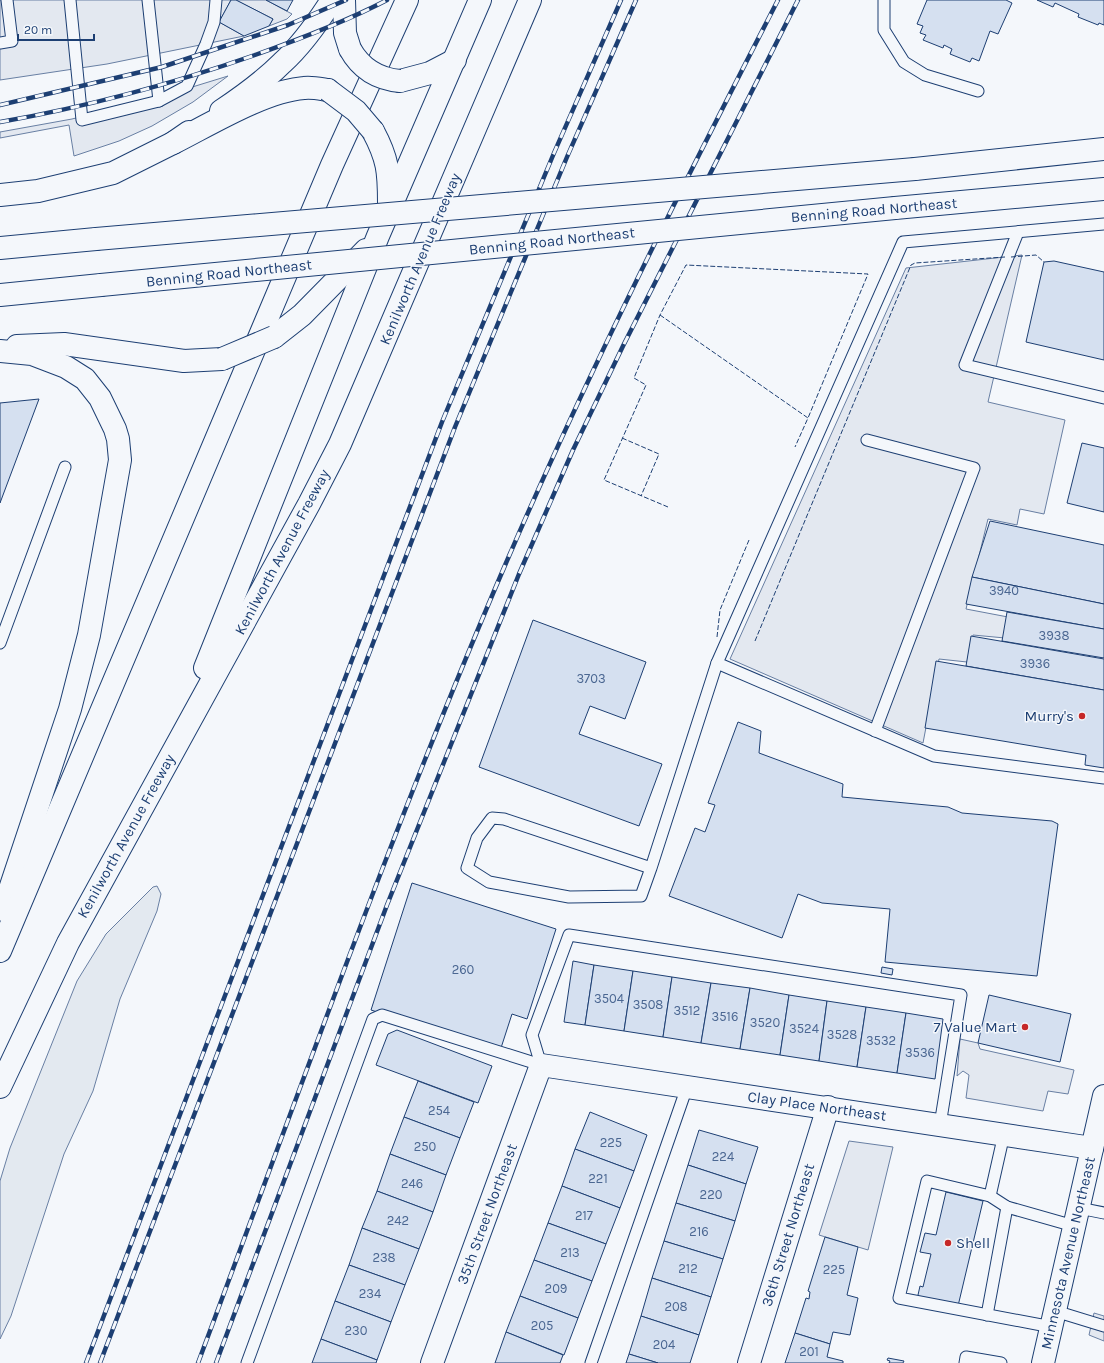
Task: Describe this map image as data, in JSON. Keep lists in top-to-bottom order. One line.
{"streets":{"main road":["Benning Road Northeast","Kenilworth Avenue Freeway","Clay Place Northeast","35th Street Northeast","36th Street Northeast","Minnesota Avenue Northeast"]},"crossings":[["Clay Place Northeast","35th Street Northeast"],["Clay Place Northeast","36th Street Northeast"],["Clay Place Northeast","Minnesota Avenue Northeast"]],"places":["Murry's","7 Value Mart","Shell"],"house_numbers":["3940","3938","3936","3703","260","3504","3508","3512","3516","3520","3524","3528","3532","3536","254","225","250","224","221","246","220","217","242","216","213","238","212","225","209","234","208","205","230","204","201"],"scale_bar":"20 m"}
